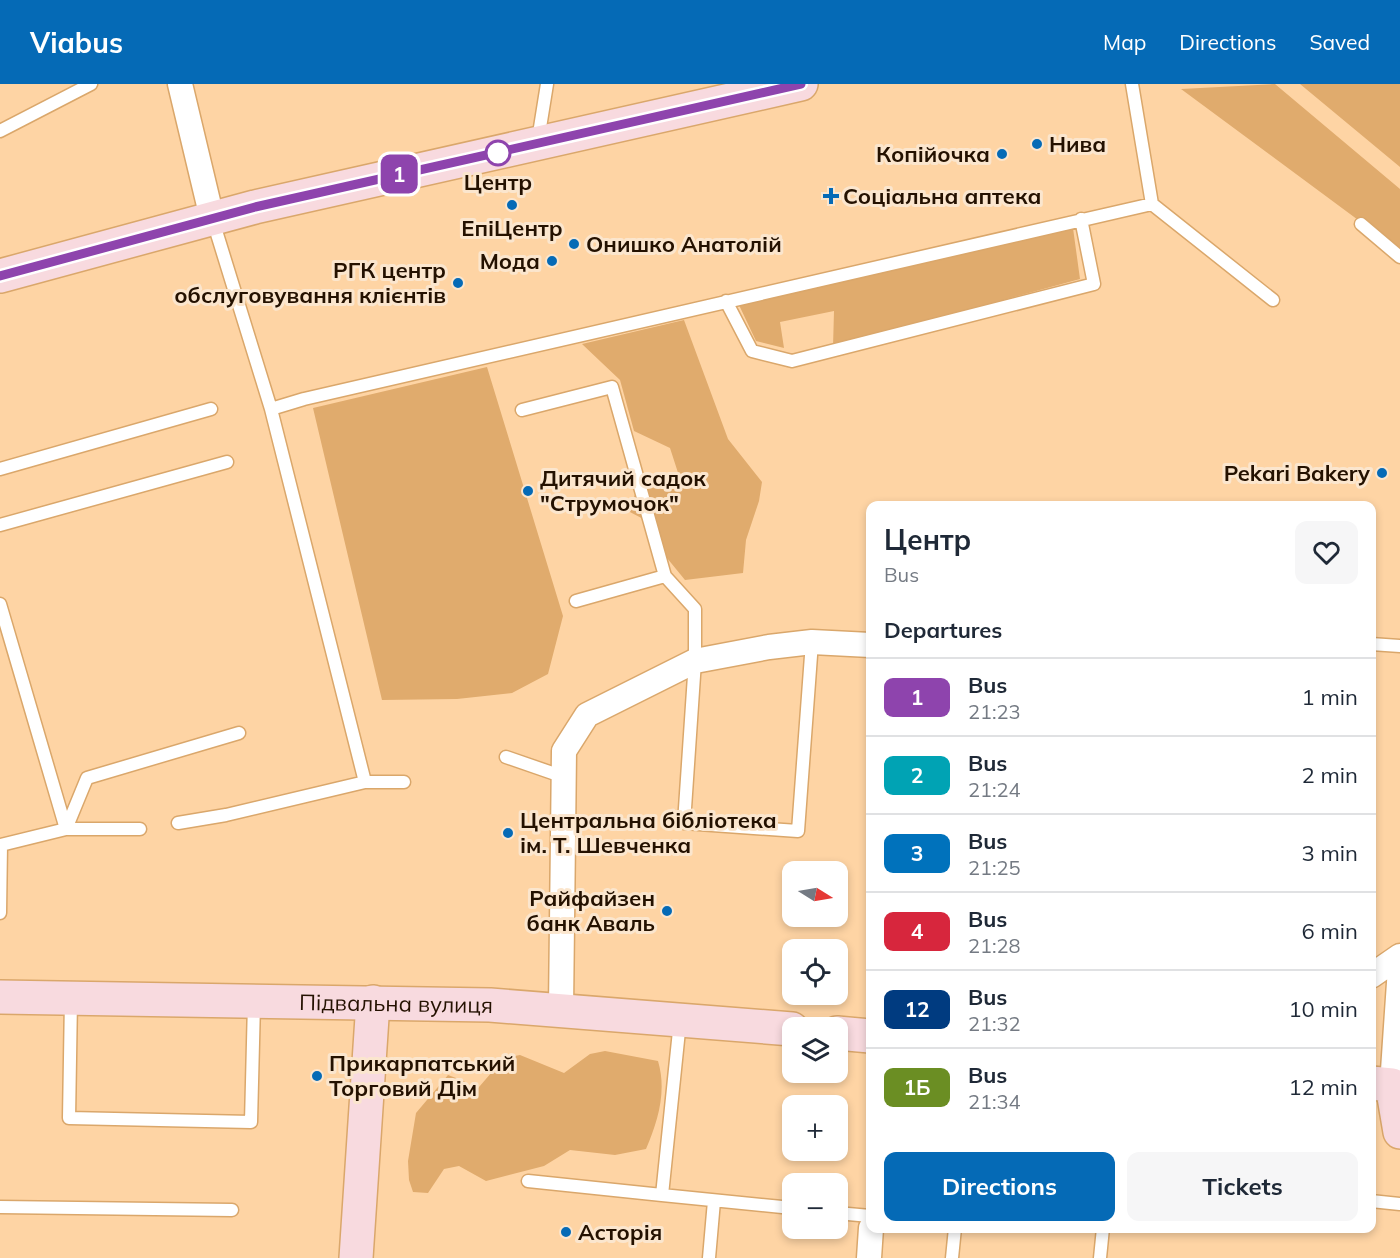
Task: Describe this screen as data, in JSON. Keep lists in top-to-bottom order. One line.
{"streets":{"main road":["Підвальна вулиця"]},"places":{"other":["Нива","Центр","Копійочка","ЕпіЦентр","Онишко Анатолій","Мода","РГК центр обслуговування клієнтів","Pekari Bakery","Дитячий садок \"Струмочок\"","Центральна бібліотека ім. Т. Шевченка","Райфайзен банк Аваль","Прикарпатський Торговий Дім","Асторія"],"health":["Соціальна аптека"]},"lines":["bus line 1"],"north":"right","page":{"header":"Viabus","nav":["Map","Directions","Saved"],"on_map":"1","heading":[["Центр","Bus"],"Departures"],"list":[{"mark":"1","name":"Bus","note":"21:23","value":"1 min"},{"mark":"2","name":"Bus","note":"21:24","value":"2 min"},{"mark":"3","name":"Bus","note":"21:25","value":"3 min"},{"mark":"4","name":"Bus","note":"21:28","value":"6 min"},{"mark":"12","name":"Bus","note":"21:32","value":"10 min"},{"mark":"1Б","name":"Bus","note":"21:34","value":"12 min"}],"map_buttons":["+","−"],"buttons":["Directions","Tickets"]}}
